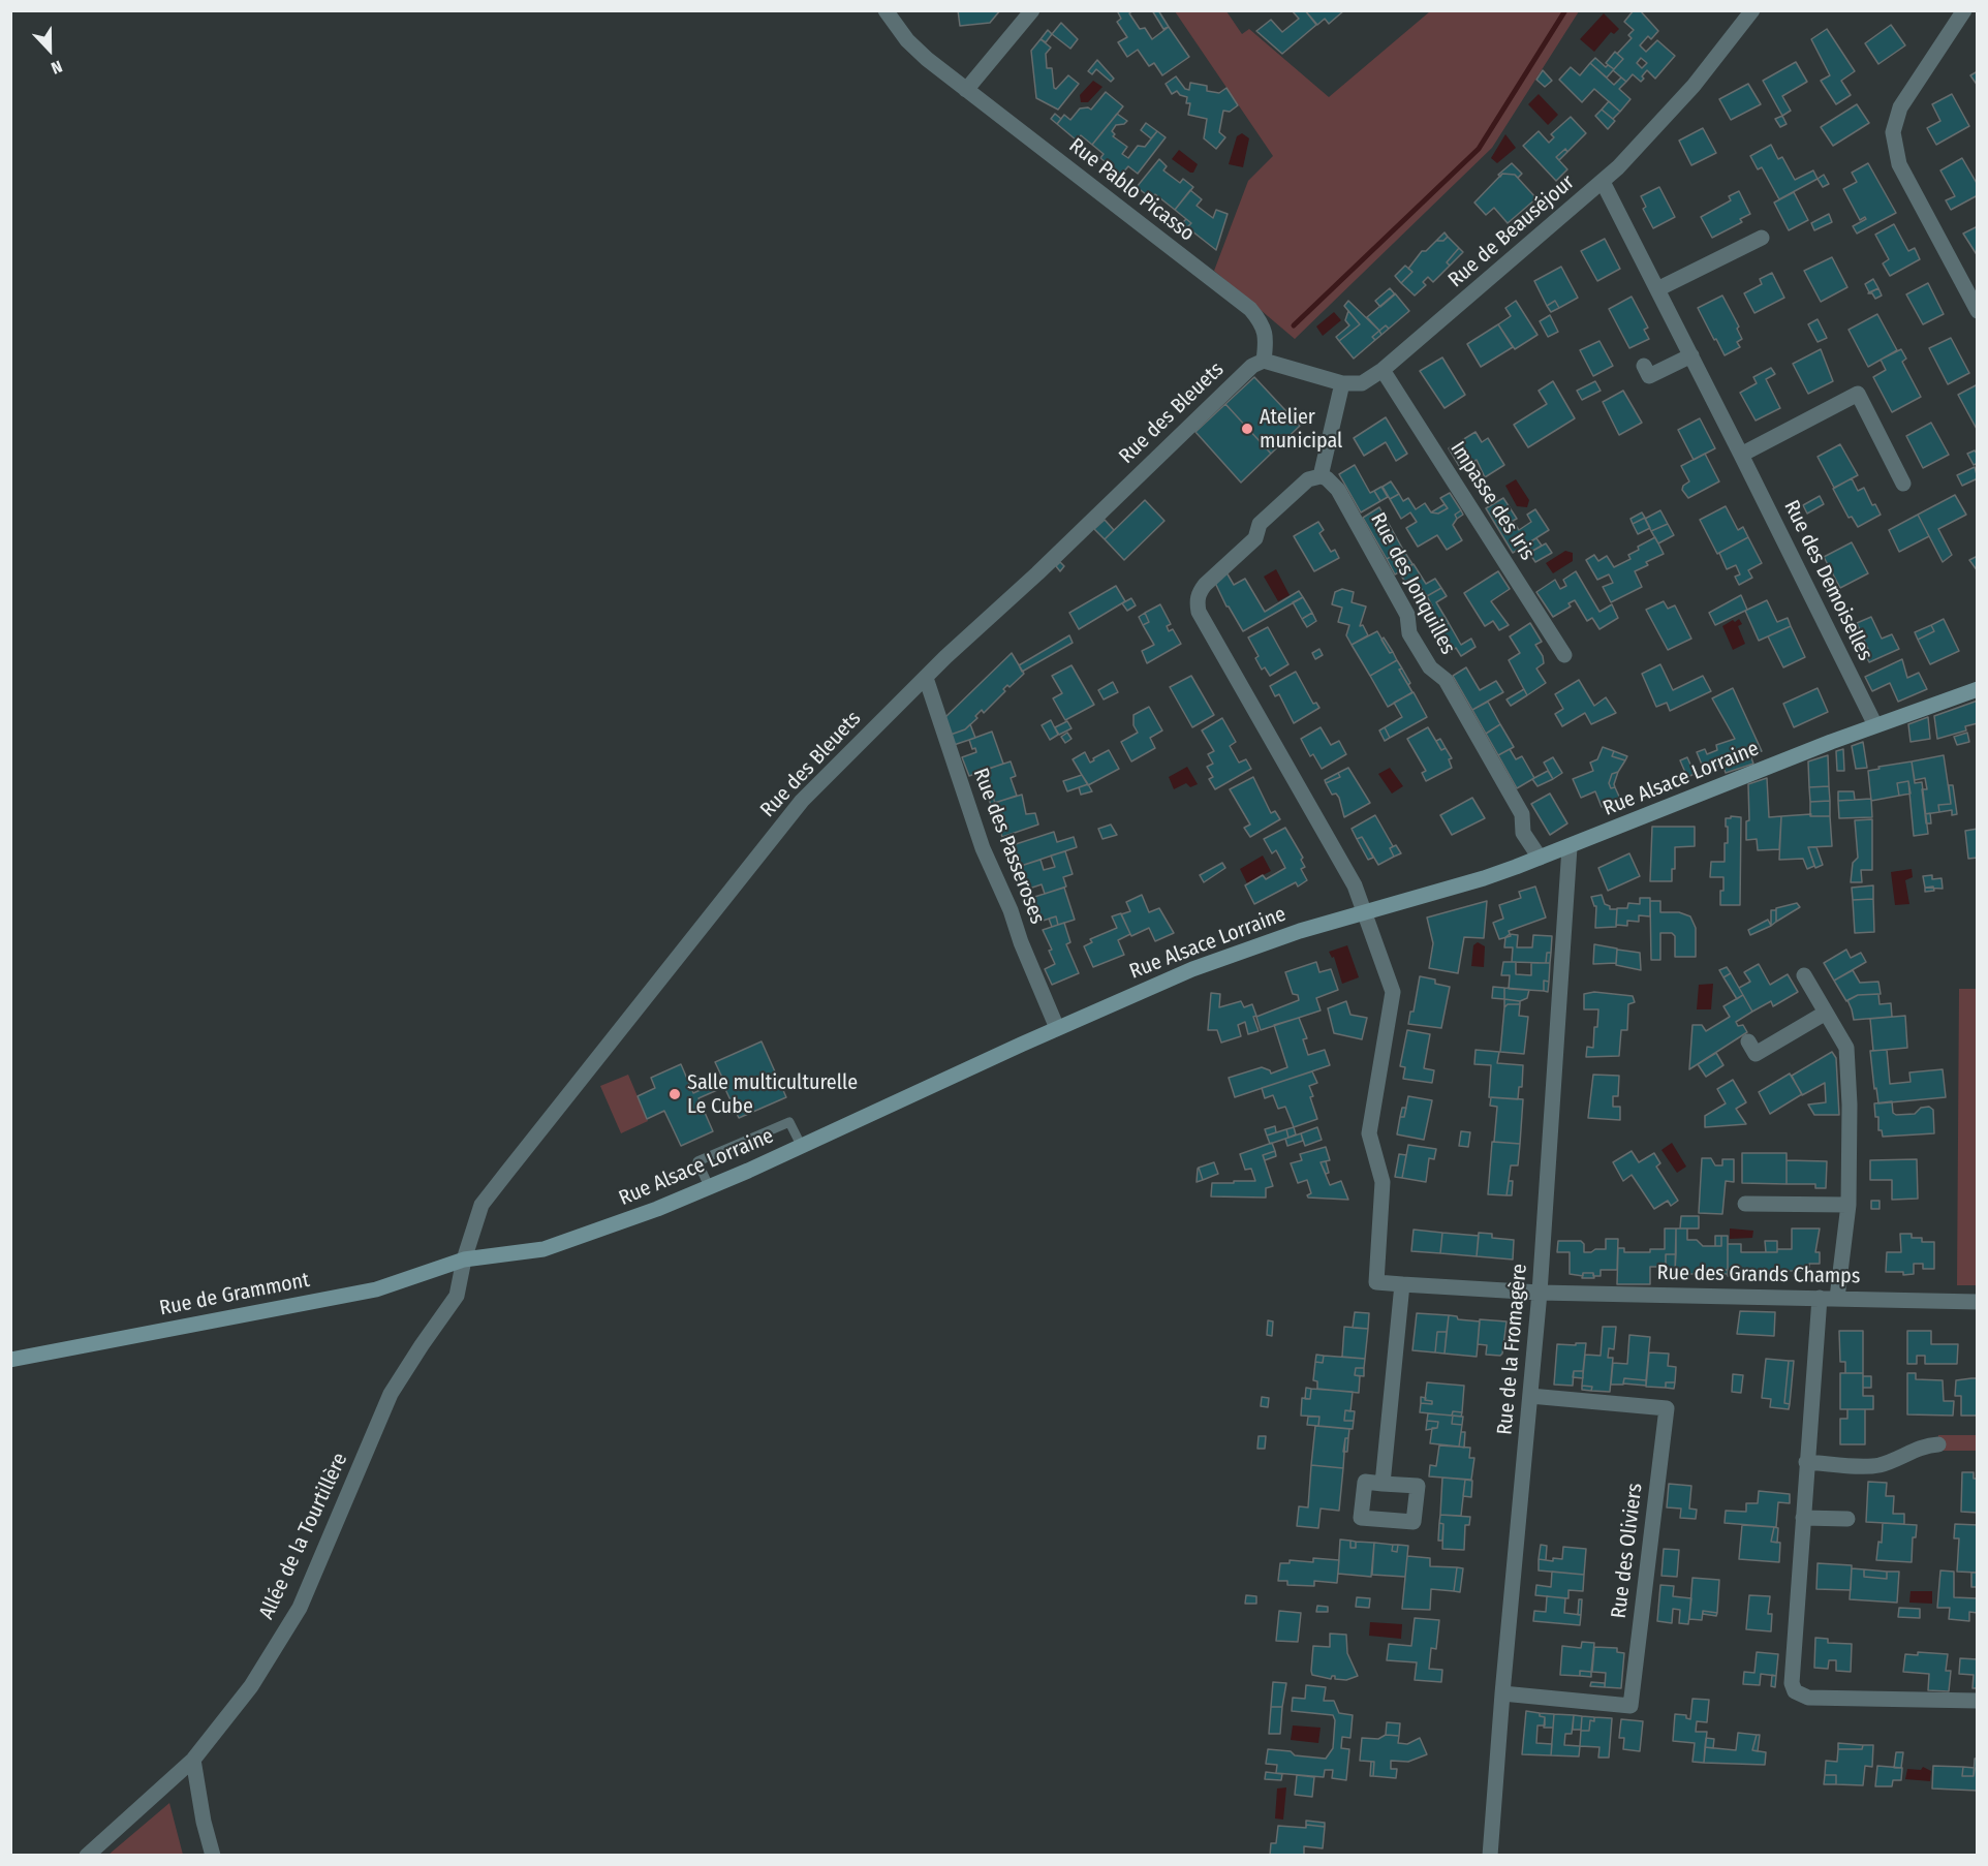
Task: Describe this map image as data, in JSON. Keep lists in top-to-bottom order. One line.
{"streets":{"street":["Rue Pablo Picasso","Rue de Beauséjour","Rue des Bleuets","Impasse des Iris","Rue des Demoiselles","Rue des Jonquilles","Rue Alsace Lorraine","Rue des Passeroses","Rue des Grands Champs","Rue de Grammont","Rue de la Fromagère","Allée de la Tourtillère","Rue des Oliviers"]},"crossings":[["Rue Pablo Picasso","Rue des Bleuets"],["Rue de Beauséjour","Impasse des Iris"],["Rue de Beauséjour","Rue des Demoiselles"],["Rue des Bleuets","Rue Alsace Lorraine"],["Rue des Bleuets","Rue des Passeroses"],["Rue des Bleuets","Rue de Grammont"],["Rue des Bleuets","Allée de la Tourtillère"],["Rue des Demoiselles","Rue Alsace Lorraine"],["Rue des Jonquilles","Rue Alsace Lorraine"],["Rue Alsace Lorraine","Rue des Passeroses"],["Rue Alsace Lorraine","Rue des Grands Champs"],["Rue Alsace Lorraine","Rue de Grammont"],["Rue Alsace Lorraine","Rue de la Fromagère"],["Rue Alsace Lorraine","Allée de la Tourtillère"],["Rue des Grands Champs","Rue de la Fromagère"],["Rue de Grammont","Allée de la Tourtillère"],["Rue de la Fromagère","Rue des Oliviers"]],"places":["Atelier municipal","Salle multiculturelle Le Cube"],"north":"bottom"}
